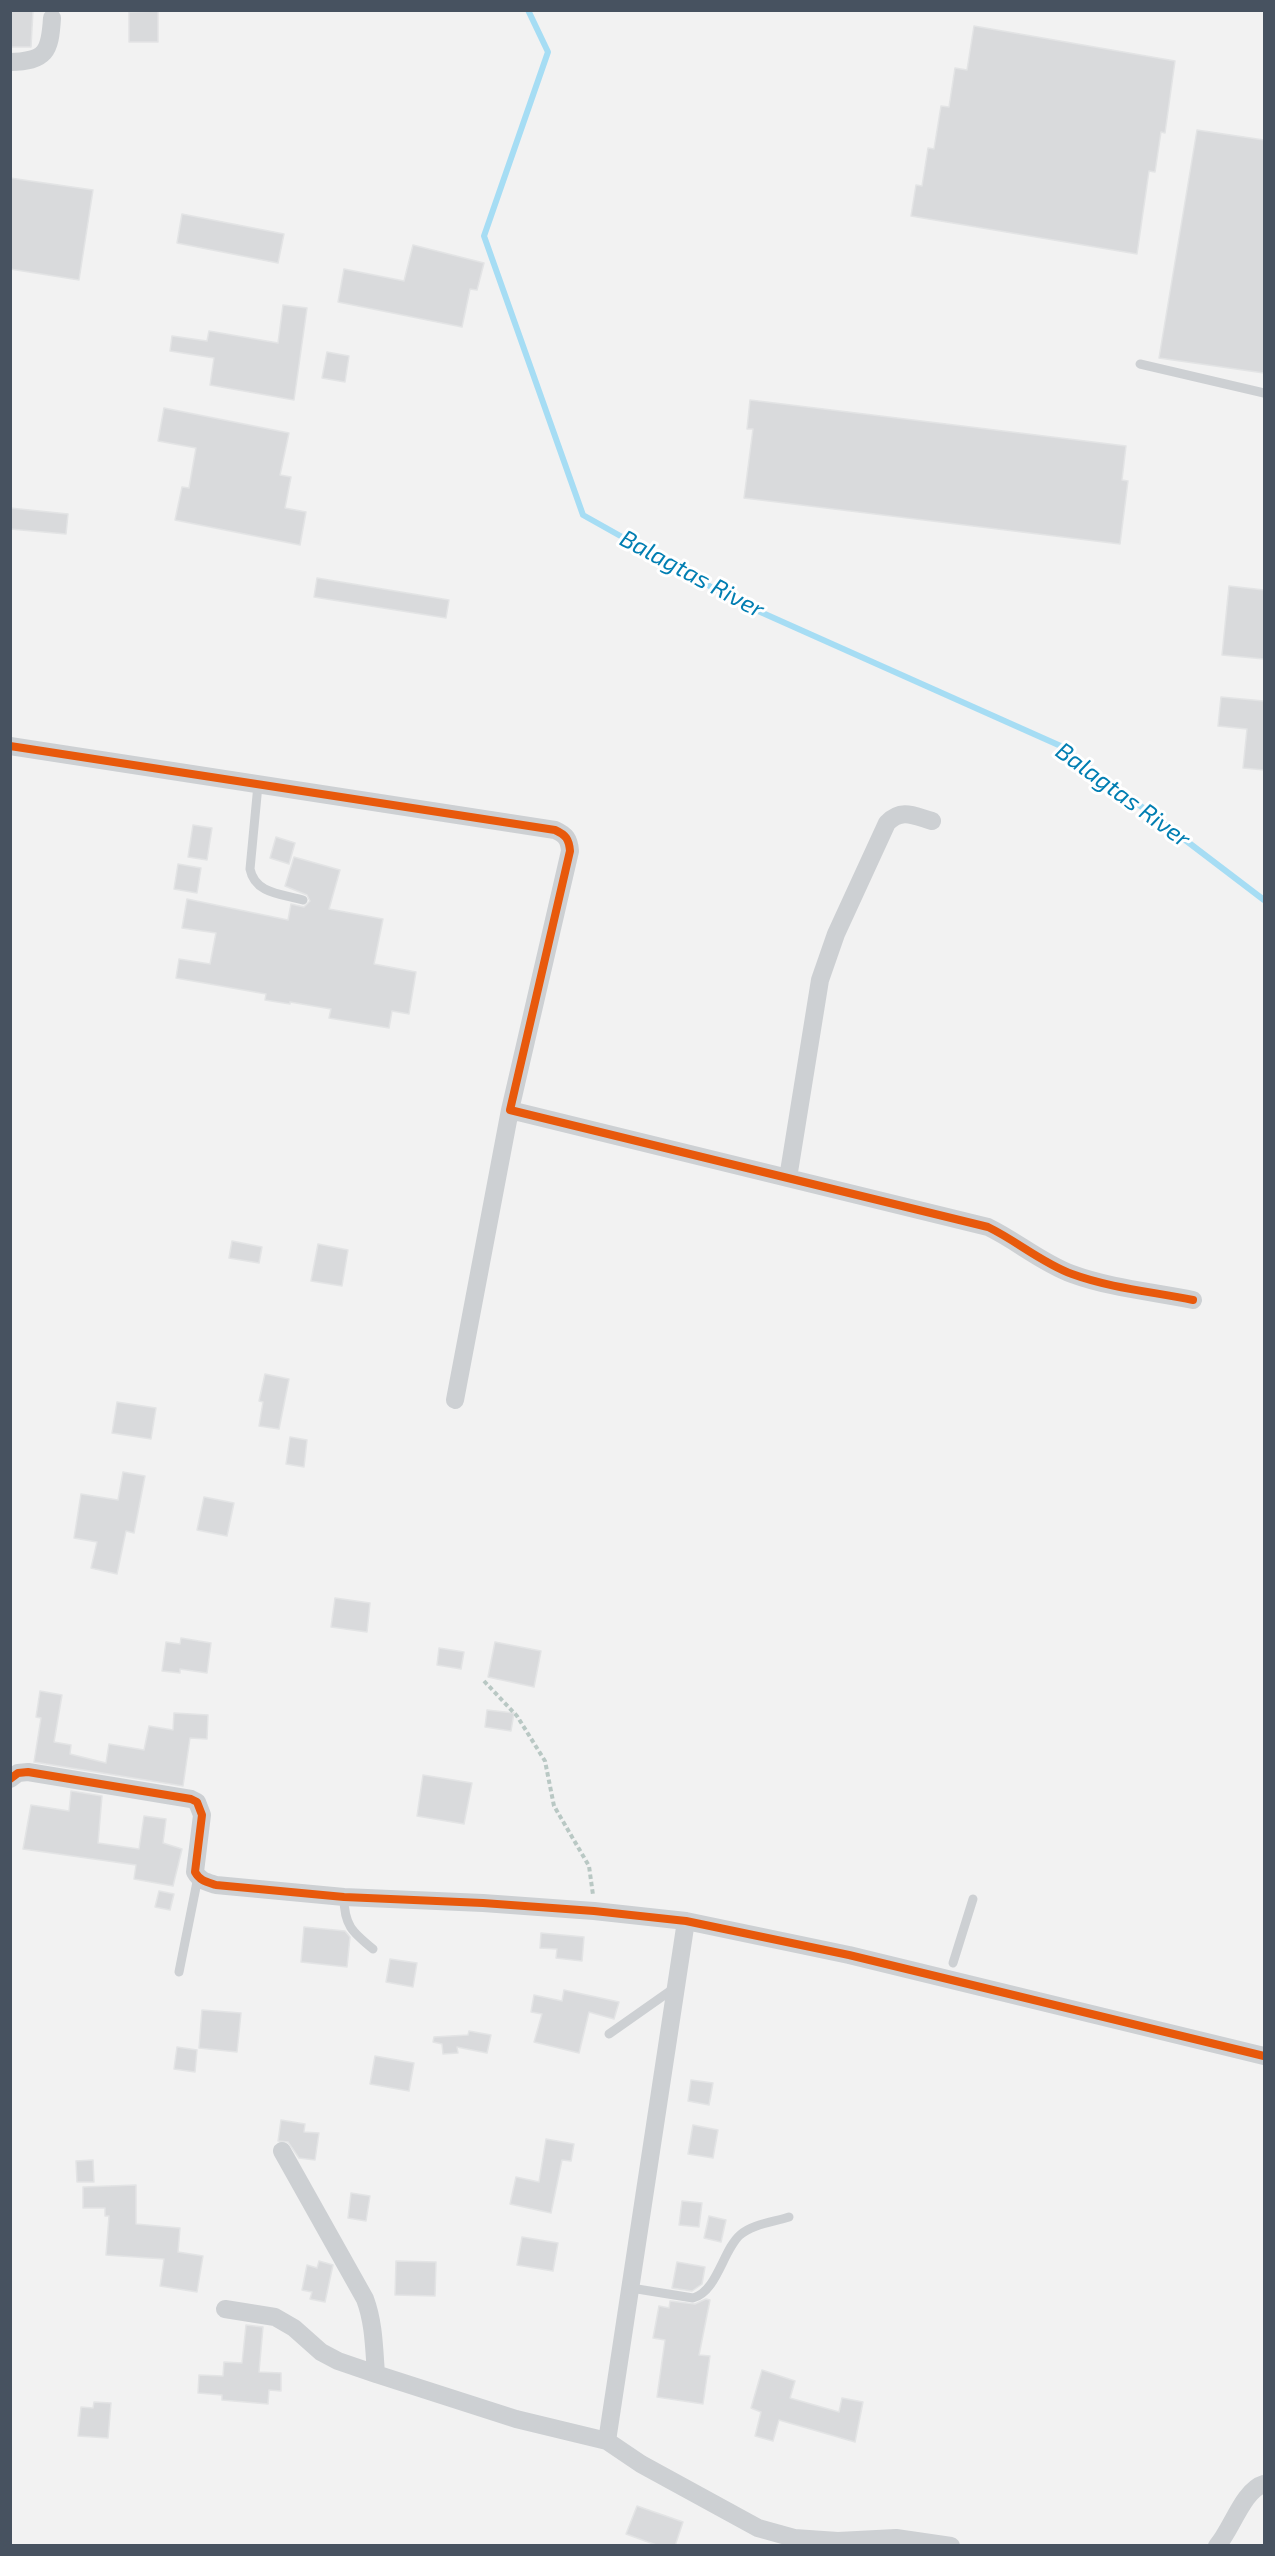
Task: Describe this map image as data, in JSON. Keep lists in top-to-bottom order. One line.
{"water":["Balagtas River"]}
